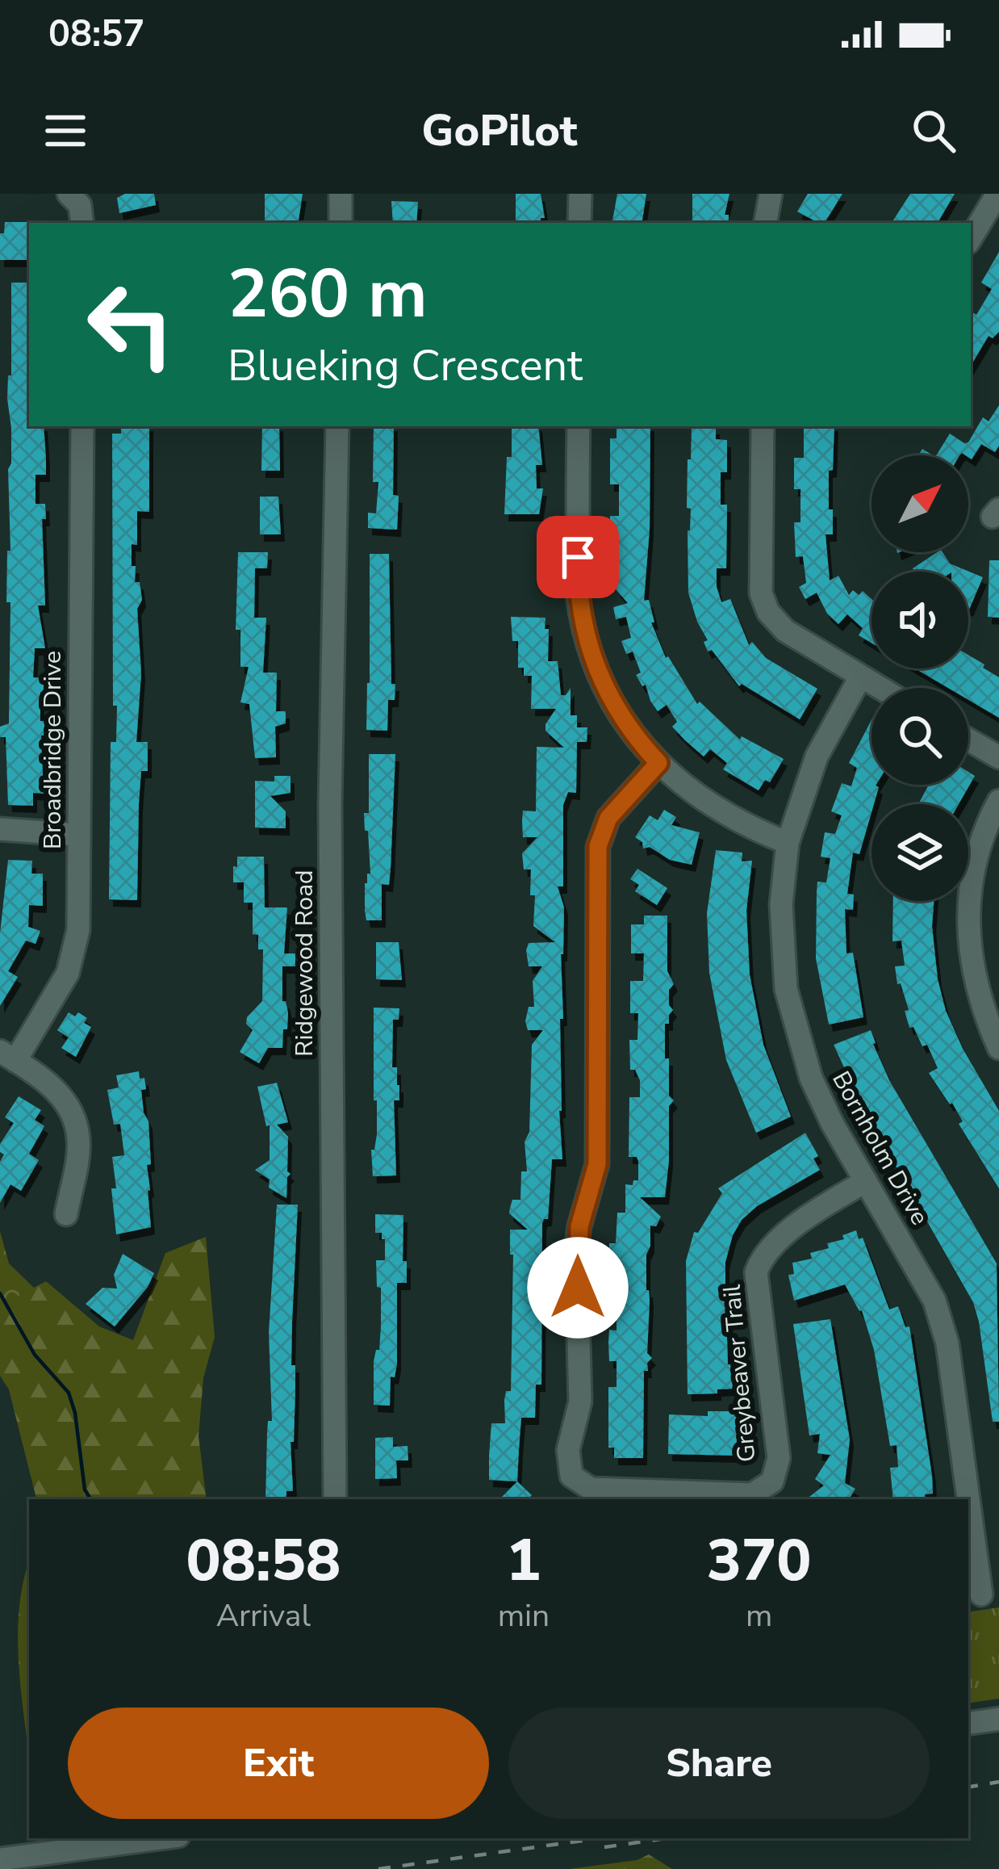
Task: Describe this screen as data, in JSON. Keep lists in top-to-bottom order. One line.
{"streets":{"street":["Broadbridge Drive","Ridgewood Road","Bornholm Drive","Greybeaver Trail"]},"crossings":[["Bornholm Drive","Greybeaver Trail"]],"north":"top right","page":{"status":"08:57","header":"GoPilot","turn":["260 m","Blueking Crescent"],"eta":["08:58","Arrival","1","min","370","m"],"buttons":["Exit","Share"]}}
